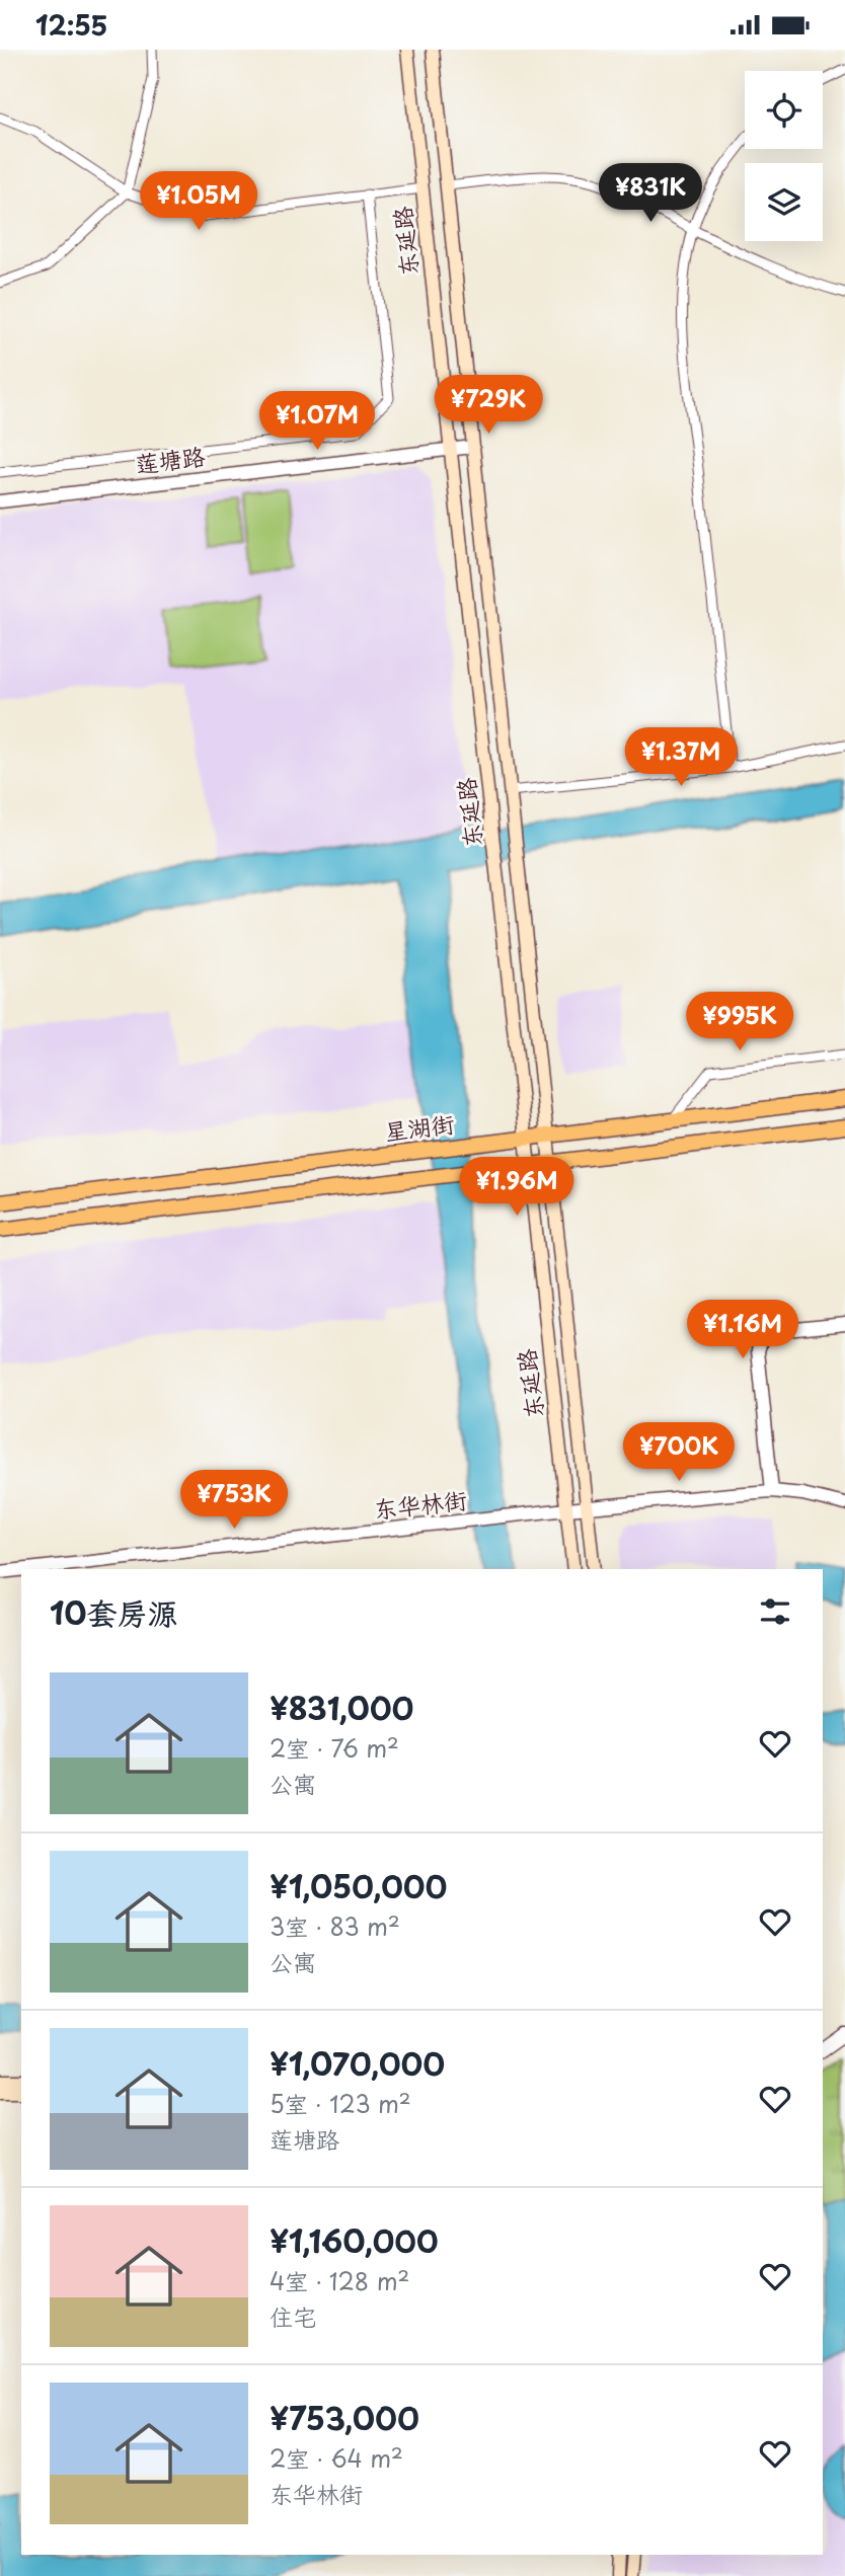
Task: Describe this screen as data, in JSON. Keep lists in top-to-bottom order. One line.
{"streets":{"main road":["东延路","星湖街"],"street":["莲塘路","东华林街"]},"crossings":[["东延路","莲塘路"],["东延路","星湖街"],["东延路","东华林街"]],"page":{"status":"12:55","price":["¥831K","¥1.05M","¥729K","¥1.07M","¥1.37M","¥995K","¥1.96M","¥1.16M","¥700K","¥753K"],"heading":"10套房源","list":[{"name":"¥831,000","note":"2室 · 76 m² · 公寓"},{"name":"¥1,050,000","note":"3室 · 83 m² · 公寓"},{"name":"¥1,070,000","note":"5室 · 123 m² · 莲塘路"},{"name":"¥1,160,000","note":"4室 · 128 m² · 住宅"},{"name":"¥753,000","note":"2室 · 64 m² · 东华林街"}]}}
